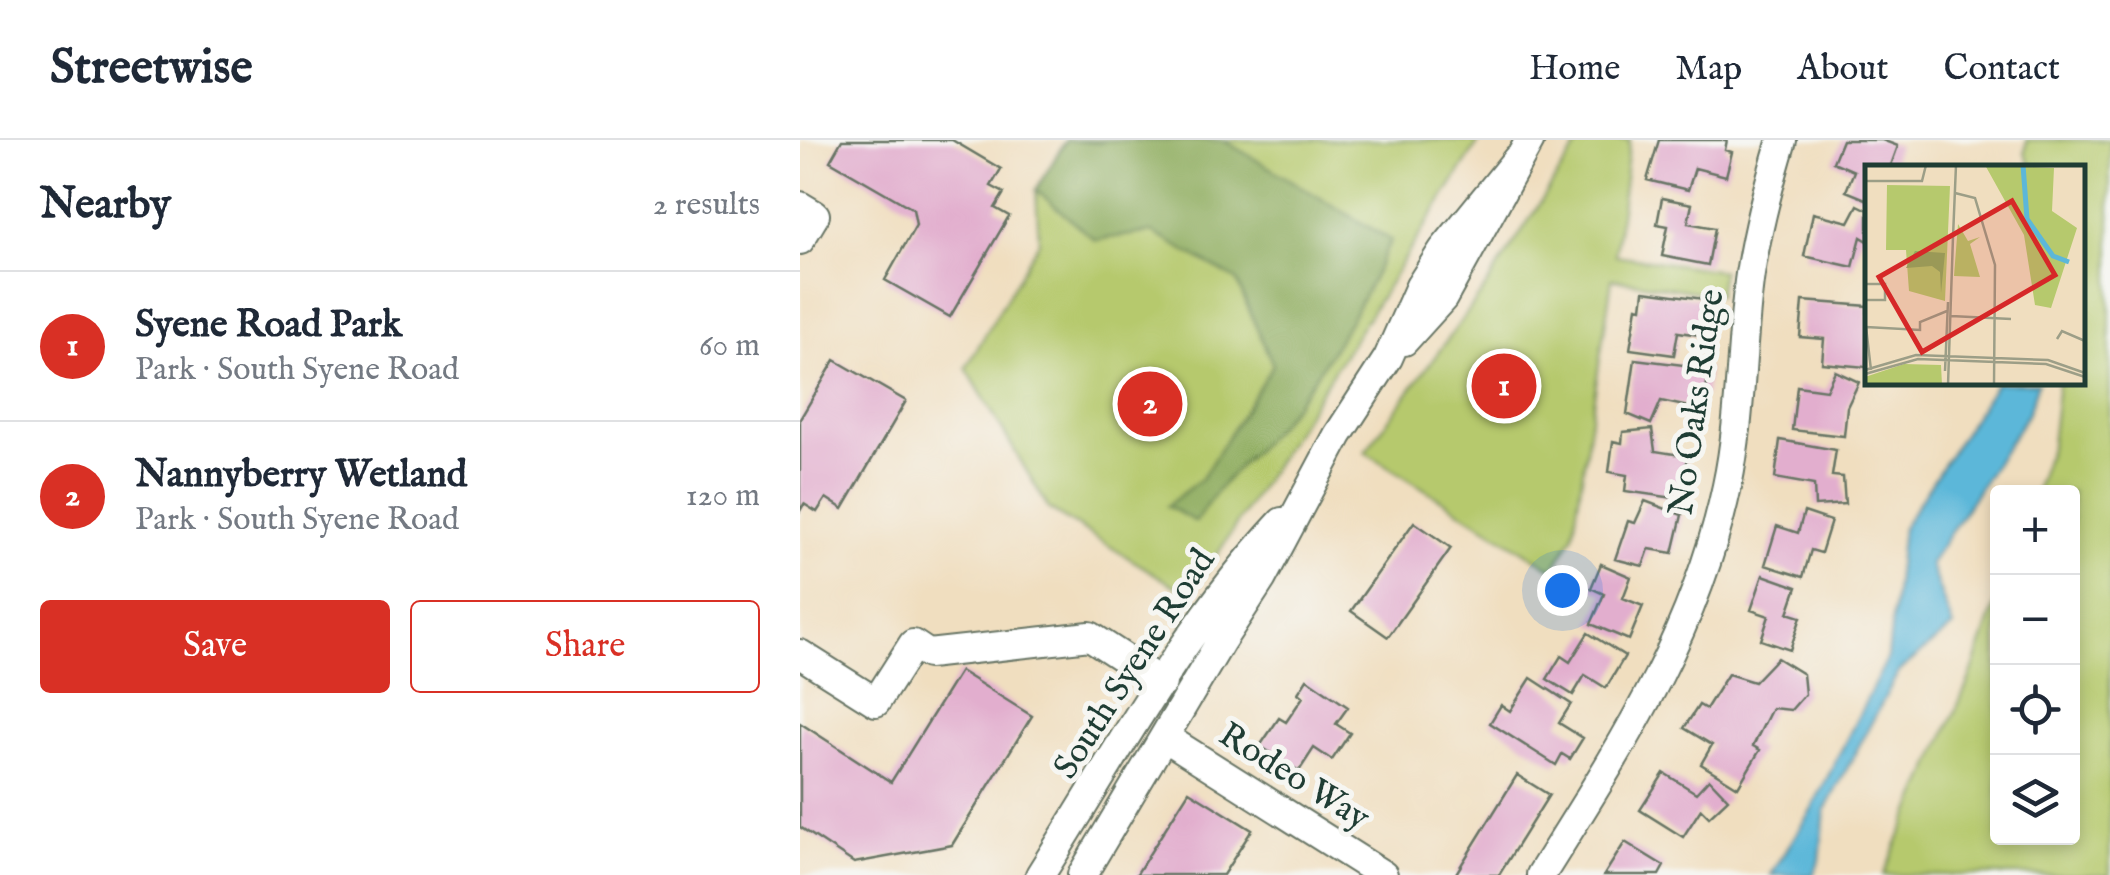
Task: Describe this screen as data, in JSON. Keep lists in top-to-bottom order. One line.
{"streets":{"street":["No Oaks Ridge","South Syene Road","Rodeo Way"]},"crossings":[["South Syene Road","Rodeo Way"]],"page":{"header":"Streetwise","nav":["Home","Map","About","Contact"],"heading":["Nearby","2 results"],"list":[{"mark":"1","name":"Syene Road Park","note":"Park · South Syene Road","value":"60 m"},{"mark":"2","name":"Nannyberry Wetland","note":"Park · South Syene Road","value":"120 m"}],"pins":["1","2"],"map_buttons":["+","−"],"buttons":["Save","Share"]}}
